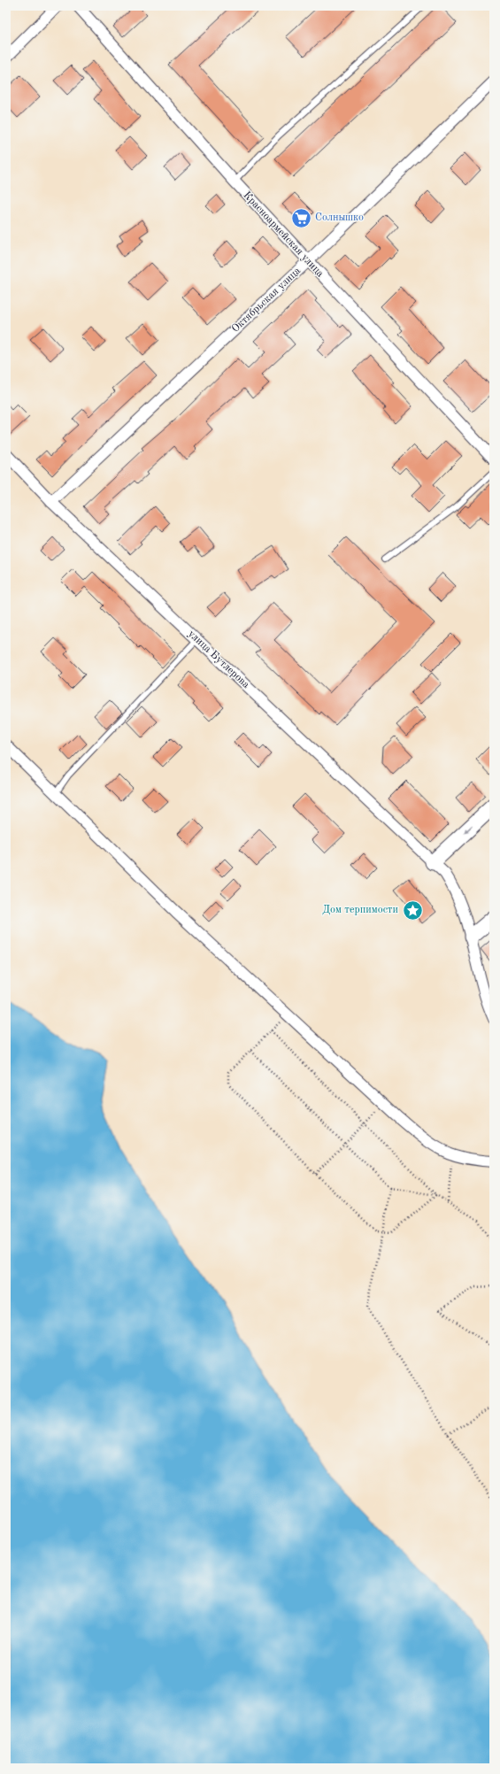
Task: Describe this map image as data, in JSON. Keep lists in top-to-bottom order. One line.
{"streets":{"street":["Красноармейская улица","Октябрьская улица","улица Бутлерова"]},"crossings":[["Красноармейская улица","Октябрьская улица"],["Октябрьская улица","улица Бутлерова"]],"places":{"supermarket":["Солнышко"],"place":["Дом терпимости"]}}
